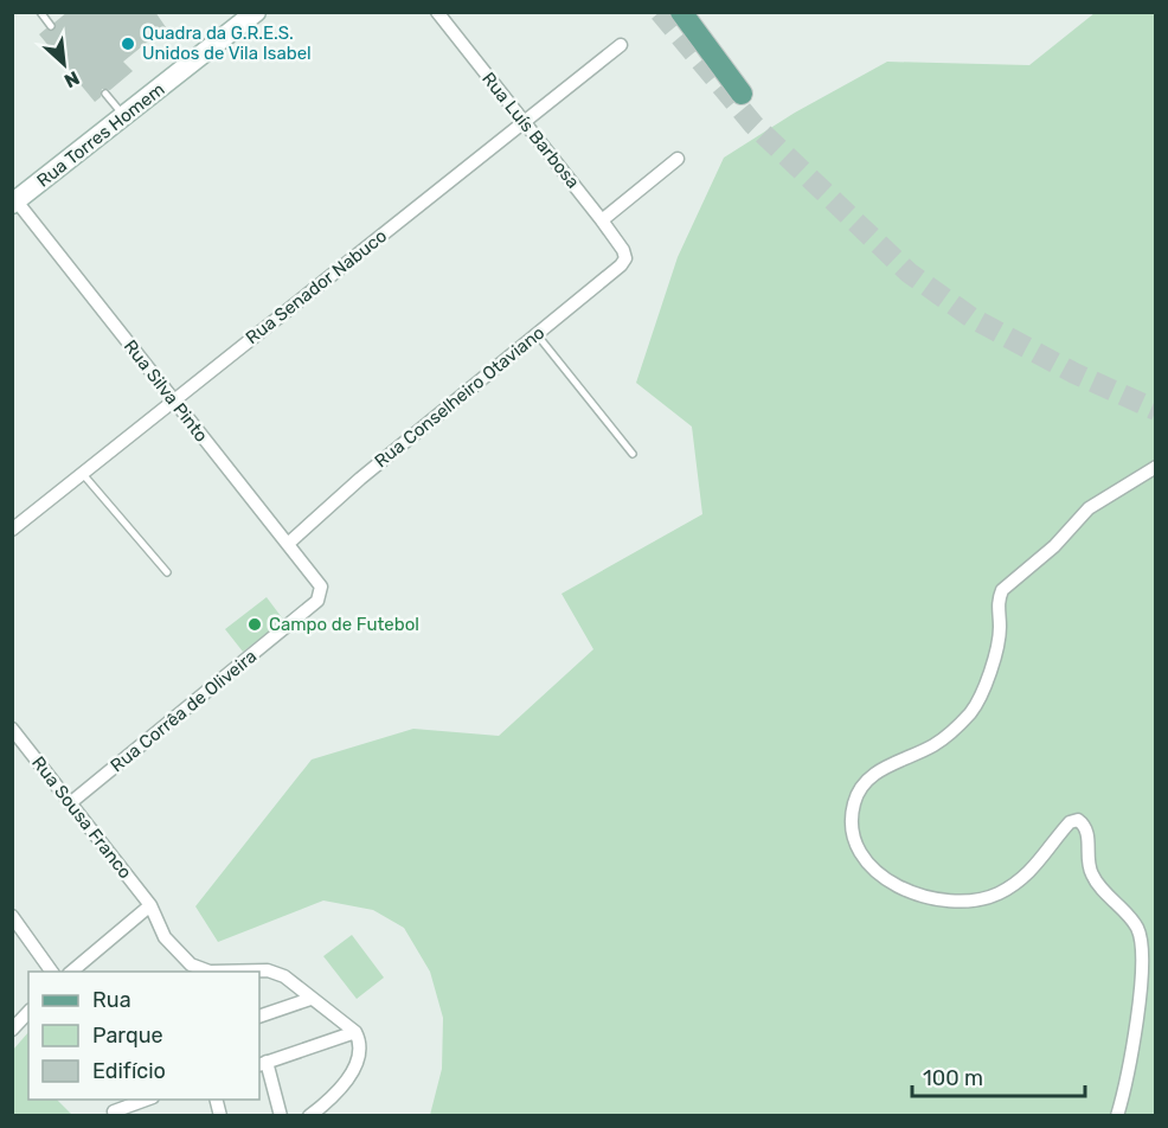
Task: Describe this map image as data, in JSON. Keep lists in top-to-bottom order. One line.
{"streets":{"street":["Rua Luís Barbosa","Rua Torres Homem","Rua Senador Nabuco","Rua Silva Pinto","Rua Conselheiro Otaviano","Rua Corrêa de Oliveira","Rua Sousa Franco"]},"crossings":[["Rua Luís Barbosa","Rua Senador Nabuco"],["Rua Luís Barbosa","Rua Conselheiro Otaviano"],["Rua Torres Homem","Rua Silva Pinto"],["Rua Senador Nabuco","Rua Silva Pinto"],["Rua Silva Pinto","Rua Conselheiro Otaviano"],["Rua Silva Pinto","Rua Corrêa de Oliveira"],["Rua Corrêa de Oliveira","Rua Sousa Franco"]],"places":["Quadra da G.R.E.S. Unidos de Vila Isabel","Campo de Futebol"],"legend":["Rua","Parque","Edifício"],"scale_bar":"100 m","north":"bottom right"}
